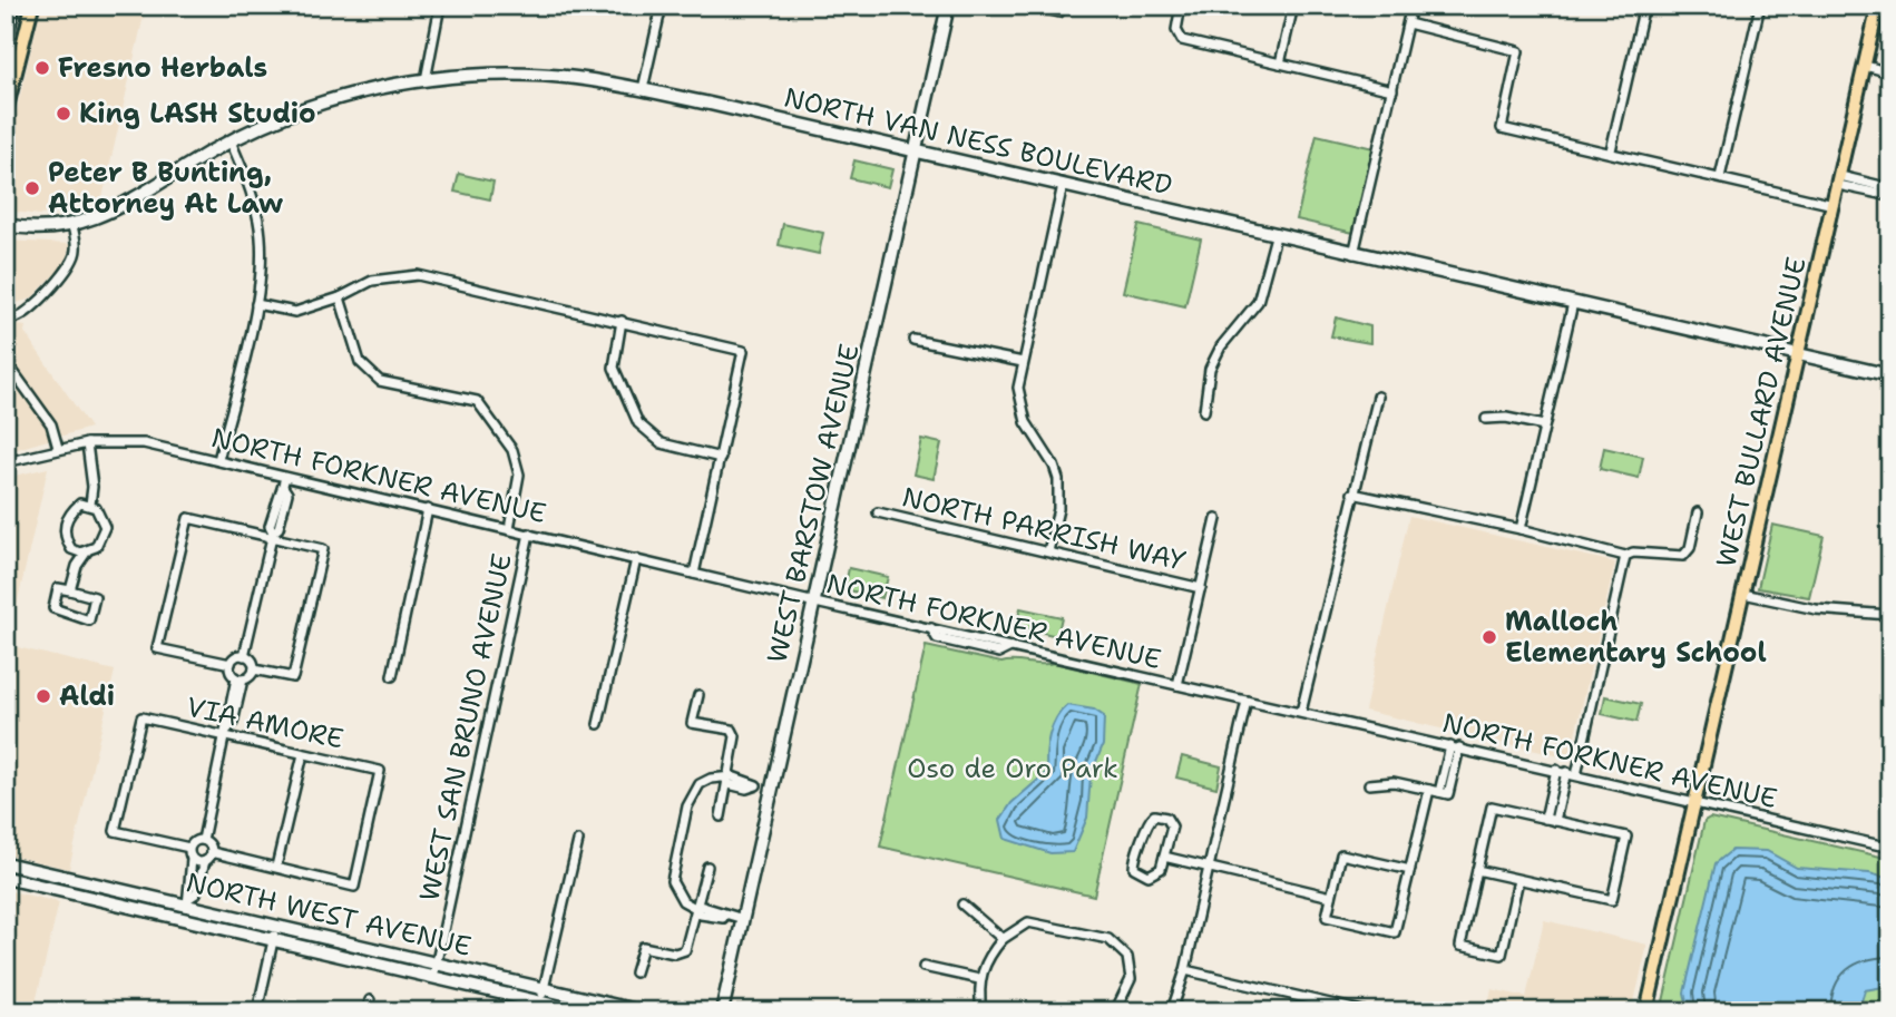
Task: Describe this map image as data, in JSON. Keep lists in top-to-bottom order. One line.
{"streets":{"main road":["WEST BULLARD AVENUE"],"street":["NORTH VAN NESS BOULEVARD","NORTH FORKNER AVENUE","WEST BARSTOW AVENUE","NORTH PARRISH WAY","VIA AMORE","WEST SAN BRUNO AVENUE","NORTH WEST AVENUE"]},"crossings":[["NORTH VAN NESS BOULEVARD","WEST BULLARD AVENUE"],["NORTH VAN NESS BOULEVARD","WEST BARSTOW AVENUE"],["WEST BULLARD AVENUE","NORTH FORKNER AVENUE"],["NORTH FORKNER AVENUE","WEST BARSTOW AVENUE"],["NORTH FORKNER AVENUE","WEST SAN BRUNO AVENUE"],["WEST SAN BRUNO AVENUE","NORTH WEST AVENUE"]],"parks":["Oso de Oro Park"],"places":["Fresno Herbals","King LASH Studio","Peter B Bunting, Attorney At Law","Malloch Elementary School","Aldi"]}
